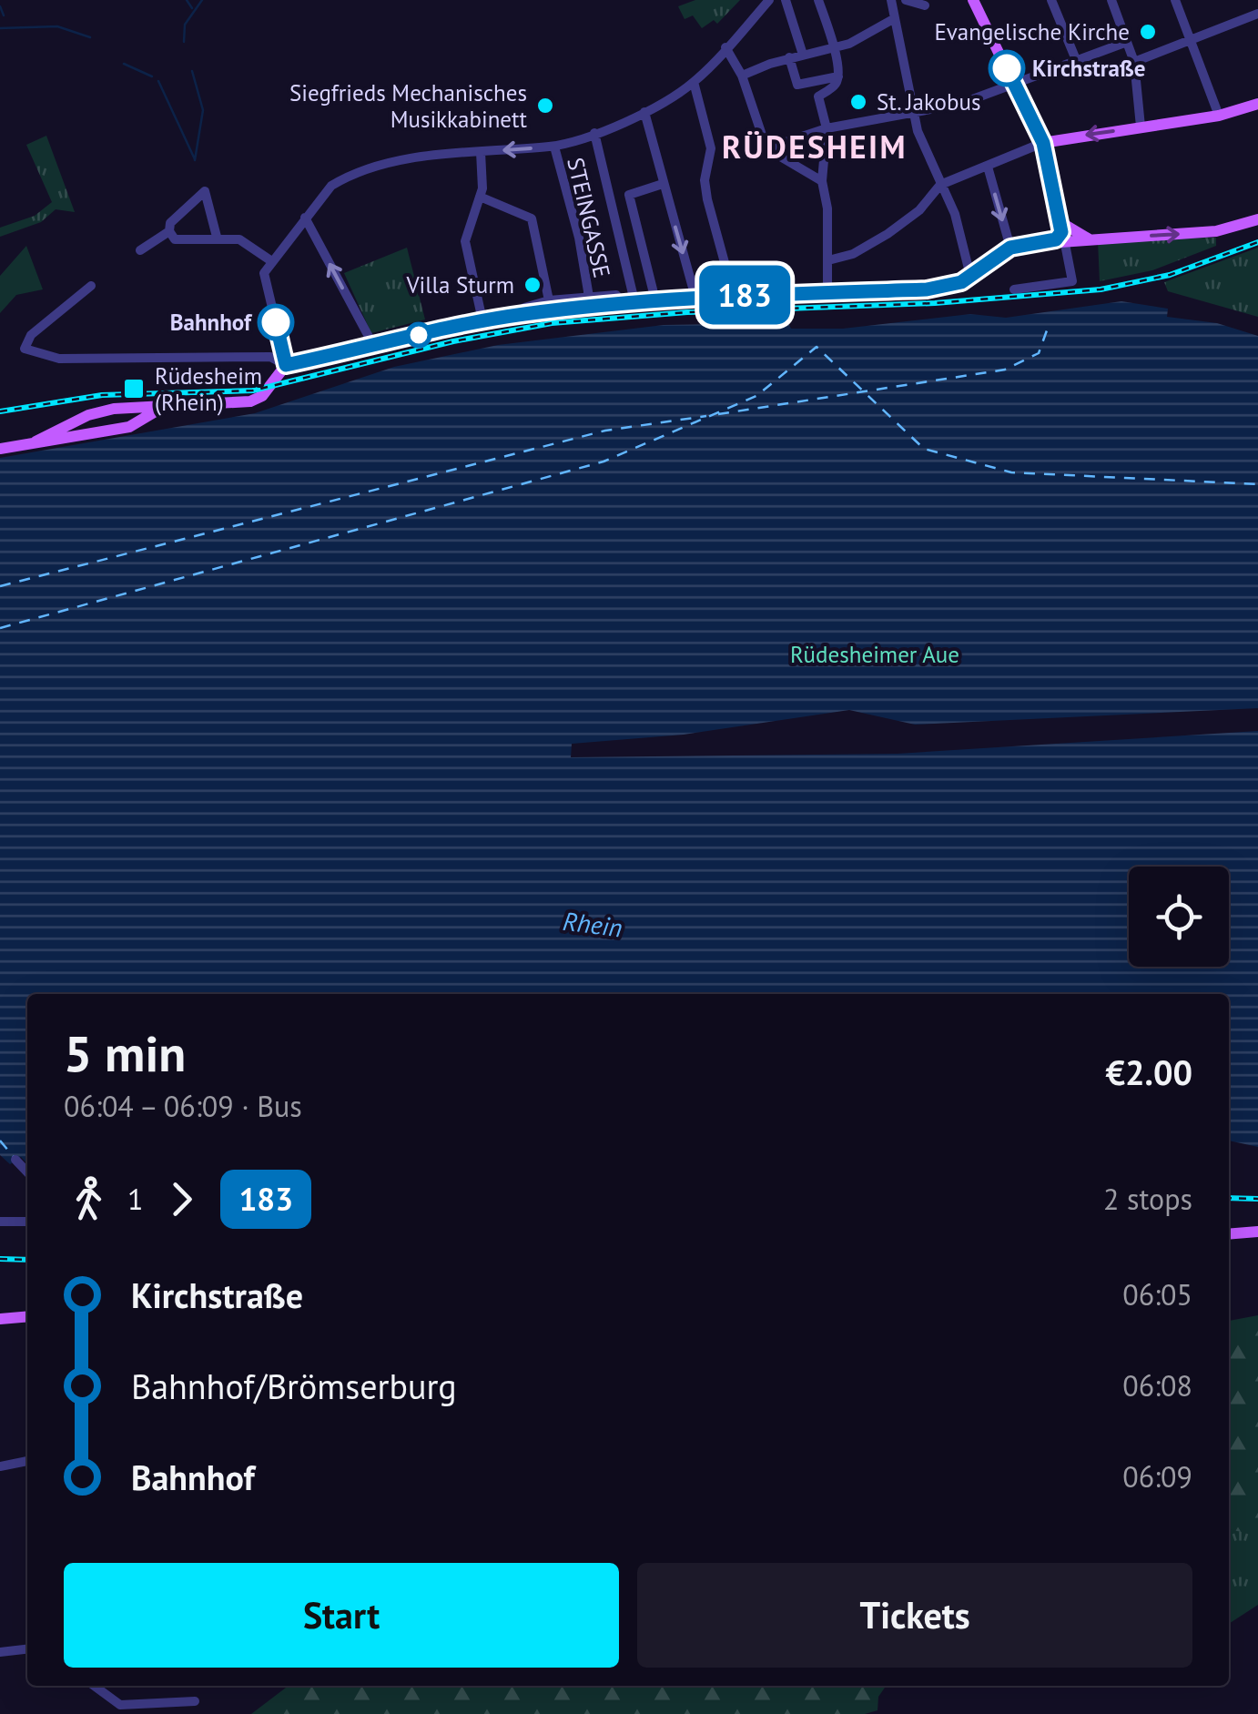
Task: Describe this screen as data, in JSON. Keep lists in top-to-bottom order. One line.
{"streets":{"street":["STEINGASSE"]},"districts":["RÜDESHEIM"],"water":["Rhein"],"parks":["Rüdesheimer Aue"],"places":{"other":["Evangelische Kirche","Kirchstraße","St. Jakobus","Siegfrieds Mechanisches Musikkabinett","Villa Sturm","Bahnhof"],"transit":["Rüdesheim (Rhein)"]},"lines":["bus line 183"],"page":{"on_map":"183","heading":["5 min","06:04 – 06:09 · Bus","€2.00"],"legs":["1","183","2 stops"],"list":[{"name":"Kirchstraße","value":"06:05"},{"name":"Bahnhof/Brömserburg","value":"06:08"},{"name":"Bahnhof","value":"06:09"}],"buttons":["Start","Tickets"]}}
